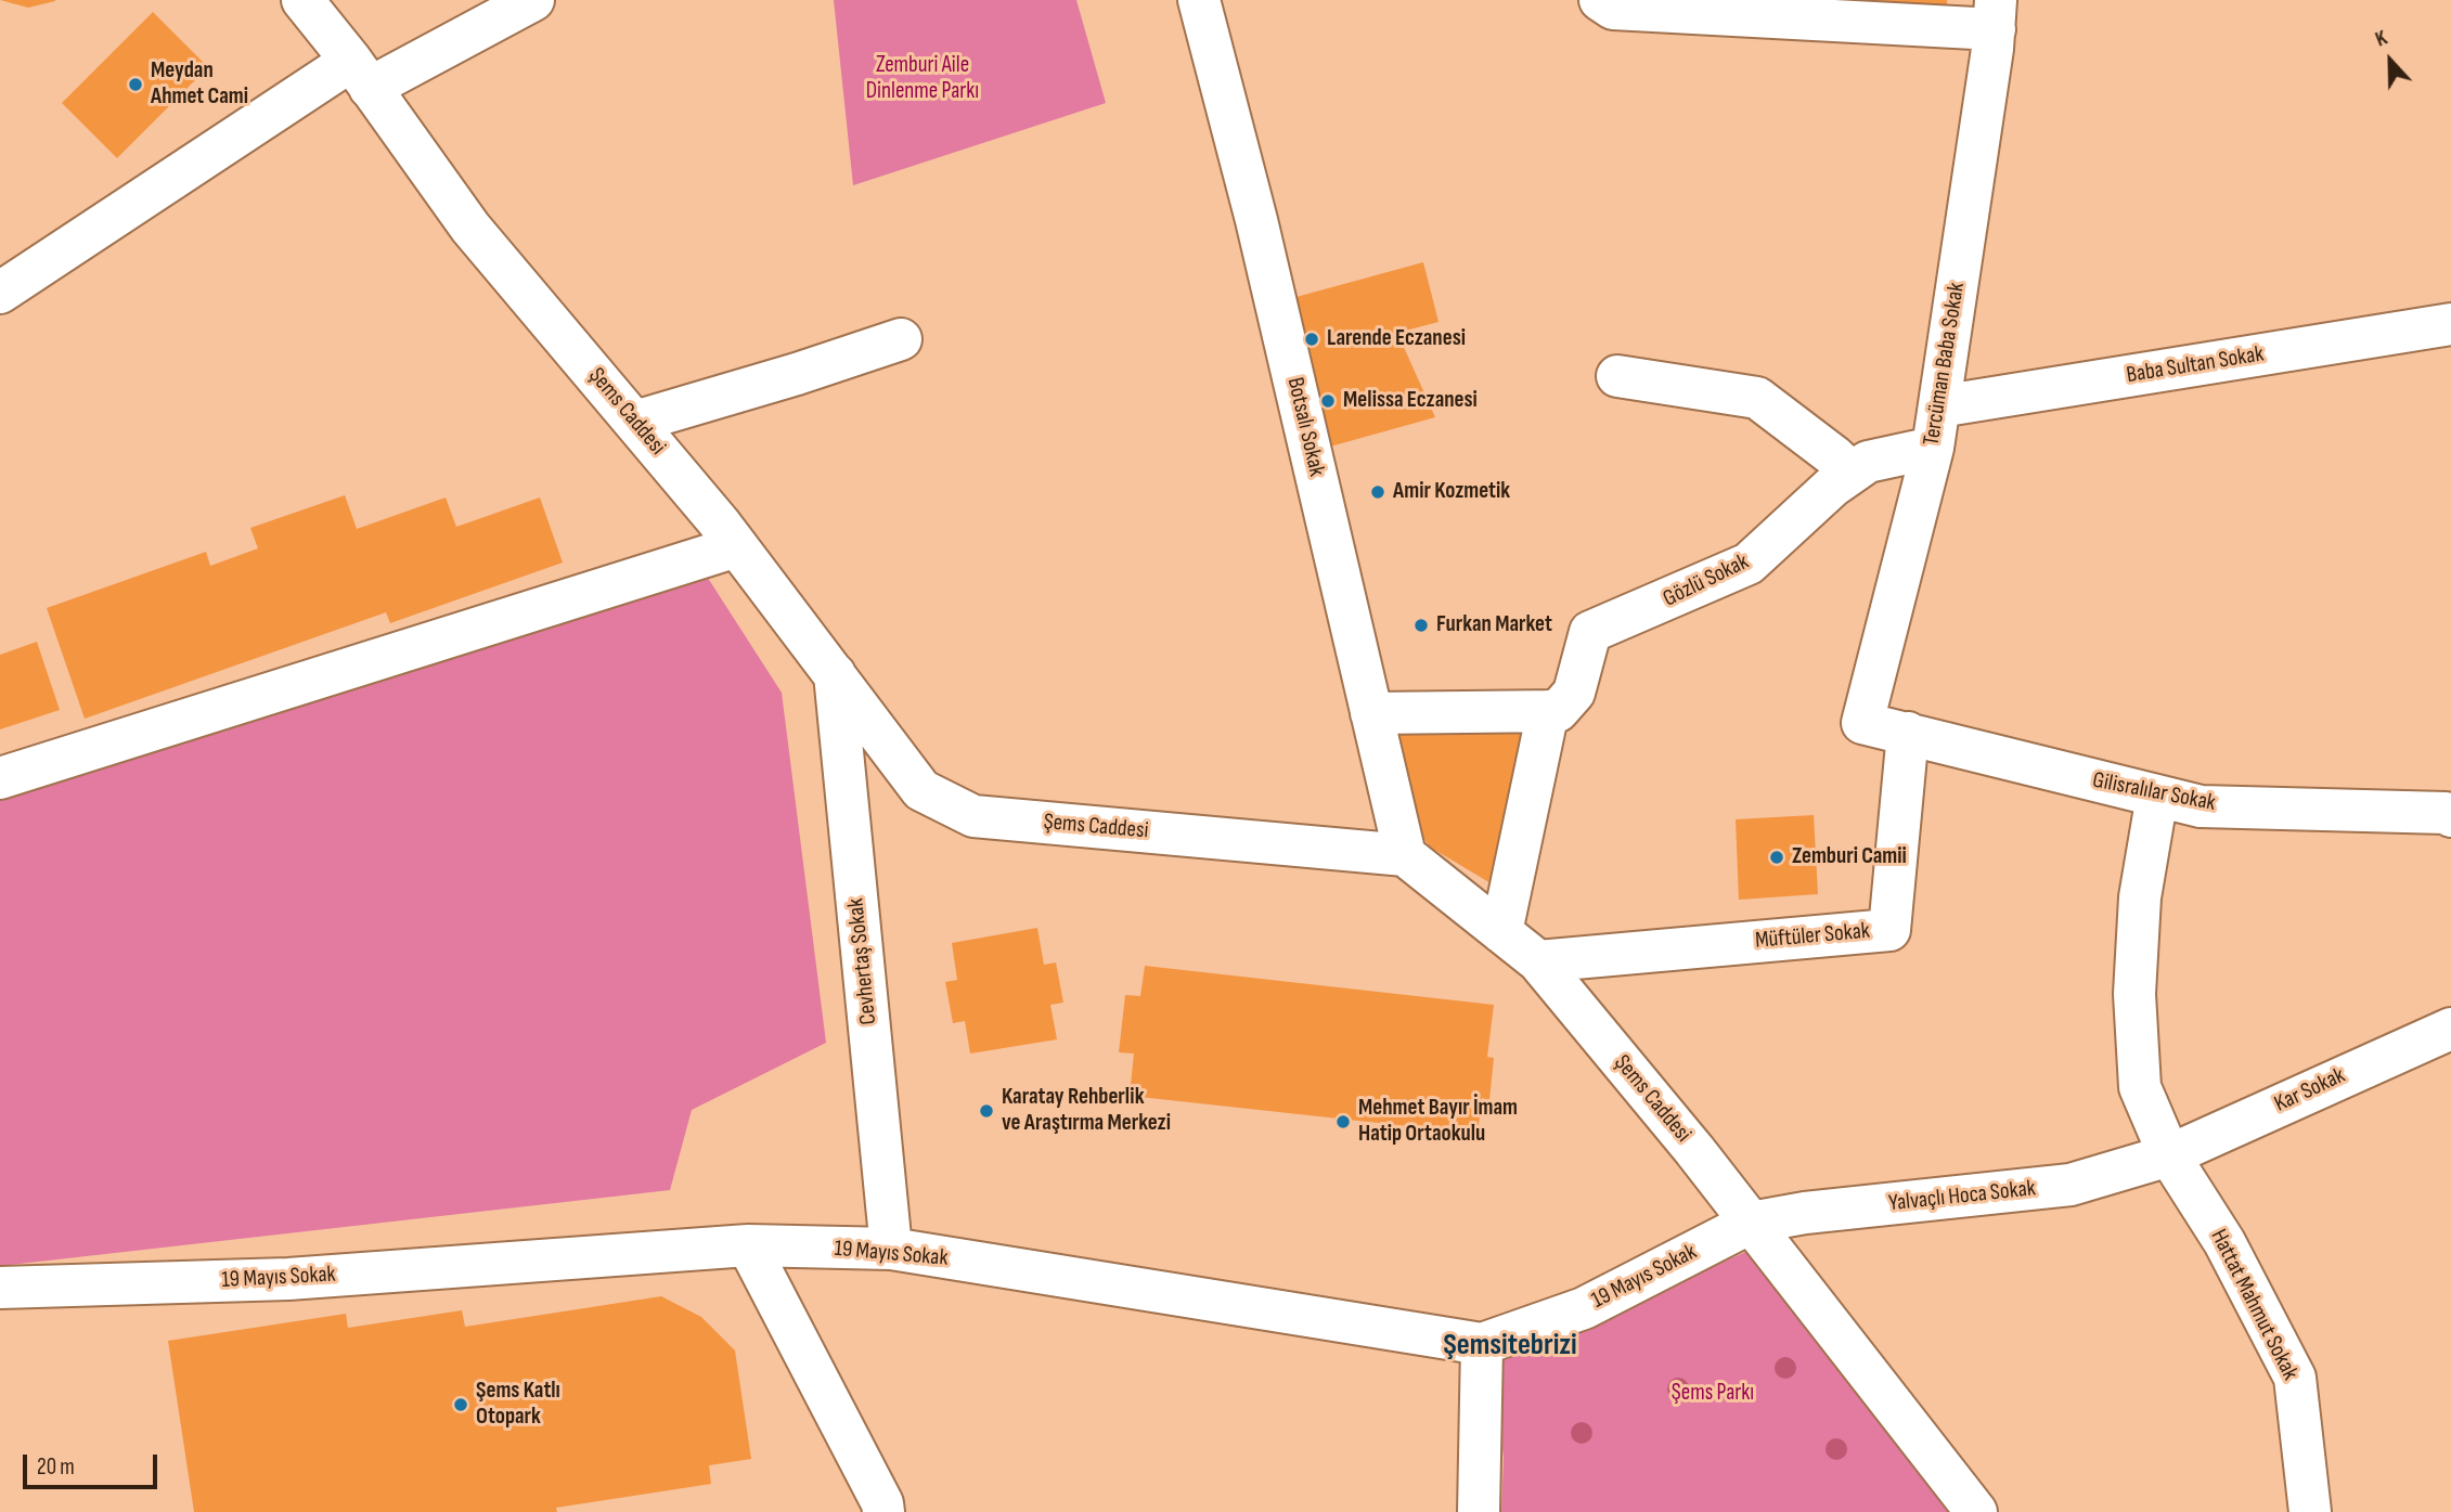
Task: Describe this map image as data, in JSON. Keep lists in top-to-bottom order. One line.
{"streets":{"street":["Tercüman Baba Sokak","Baba Sultan Sokak","Şems Caddesi","Botsalı Sokak","Gözlü Sokak","Gilisralılar Sokak","Müftüler Sokak","Cevhertaş Sokak","Kar Sokak","Yalvaçlı Hoca Sokak","19 Mayıs Sokak","Hattat Mahmut Sokak"]},"crossings":[["Tercüman Baba Sokak","Baba Sultan Sokak"],["Tercüman Baba Sokak","Gözlü Sokak"],["Tercüman Baba Sokak","Gilisralılar Sokak"],["Şems Caddesi","Botsalı Sokak"],["Şems Caddesi","Müftüler Sokak"],["Şems Caddesi","Cevhertaş Sokak"],["Şems Caddesi","Yalvaçlı Hoca Sokak"],["Şems Caddesi","19 Mayıs Sokak"],["Gilisralılar Sokak","Müftüler Sokak"],["Gilisralılar Sokak","Hattat Mahmut Sokak"],["Cevhertaş Sokak","19 Mayıs Sokak"],["Kar Sokak","Yalvaçlı Hoca Sokak"],["Kar Sokak","Hattat Mahmut Sokak"],["Yalvaçlı Hoca Sokak","19 Mayıs Sokak"],["Yalvaçlı Hoca Sokak","Hattat Mahmut Sokak"]],"districts":["Şemsitebrizi"],"parks":["Zemburi Aile Dinlenme Parkı","Şems Parkı"],"places":["Meydan Ahmet Cami","Larende Eczanesi","Melissa Eczanesi","Amir Kozmetik","Furkan Market","Zemburi Camii","Karatay Rehberlik ve Araştırma Merkezi","Mehmet Bayır İmam Hatip Ortaokulu","Şems Katlı Otopark"],"scale_bar":"20 m","north":"top"}
